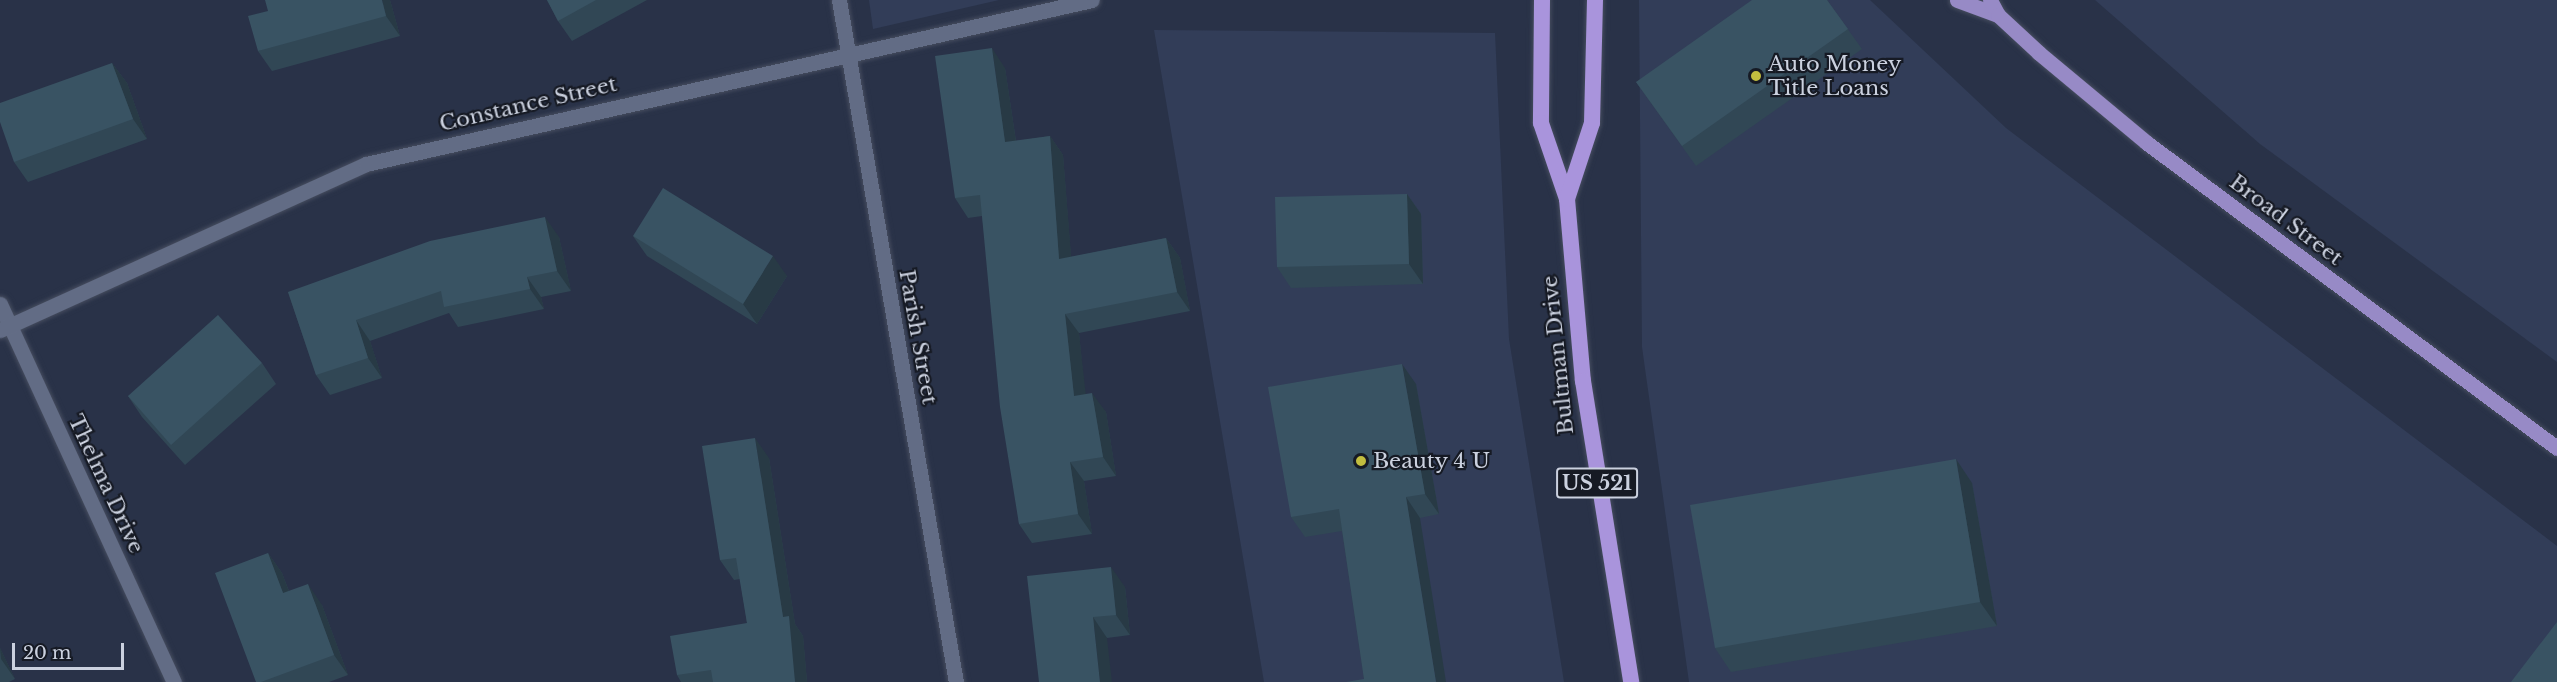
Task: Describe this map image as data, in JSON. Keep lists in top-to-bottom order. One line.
{"streets":{"highway":["Bultman Drive","US 521"],"main road":["Broad Street"],"street":["Constance Street","Parish Street","Thelma Drive"]},"crossings":[["Constance Street","Parish Street"],["Constance Street","Thelma Drive"]],"places":["Auto Money Title Loans","Beauty 4 U"],"scale_bar":"20 m"}
